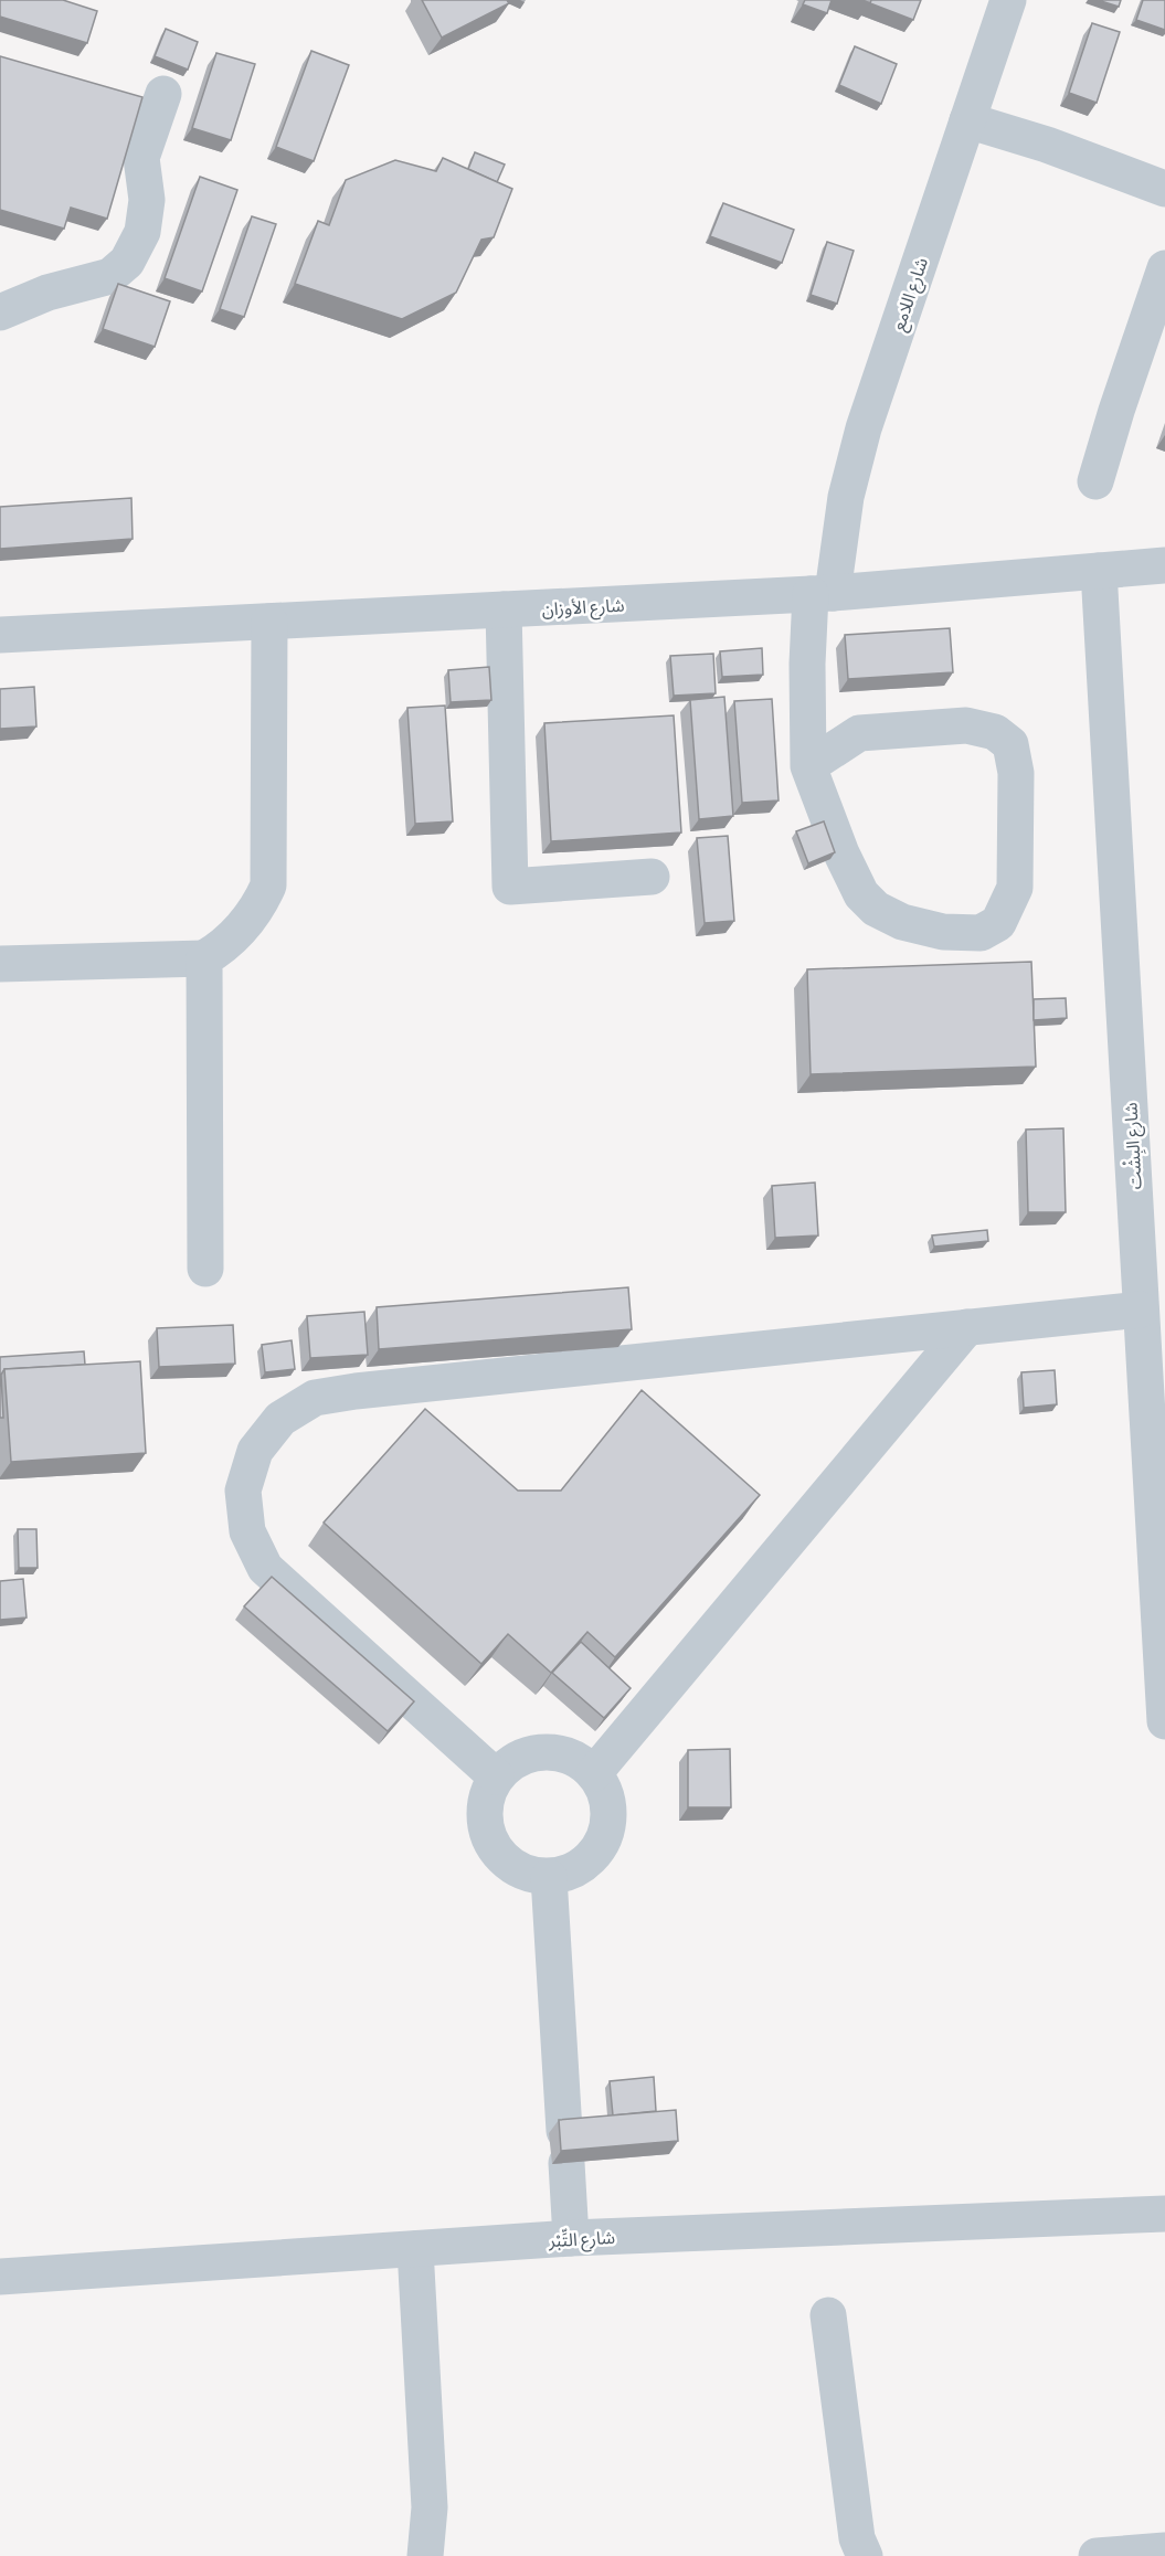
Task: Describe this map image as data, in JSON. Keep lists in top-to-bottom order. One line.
{"streets":{"street":["شارع اللامع","شارع الأوزان","شارع البِشْت","شارع التِّبْر"]},"crossings":[["شارع اللامع","شارع الأوزان"],["شارع الأوزان","شارع البِشْت"]]}
